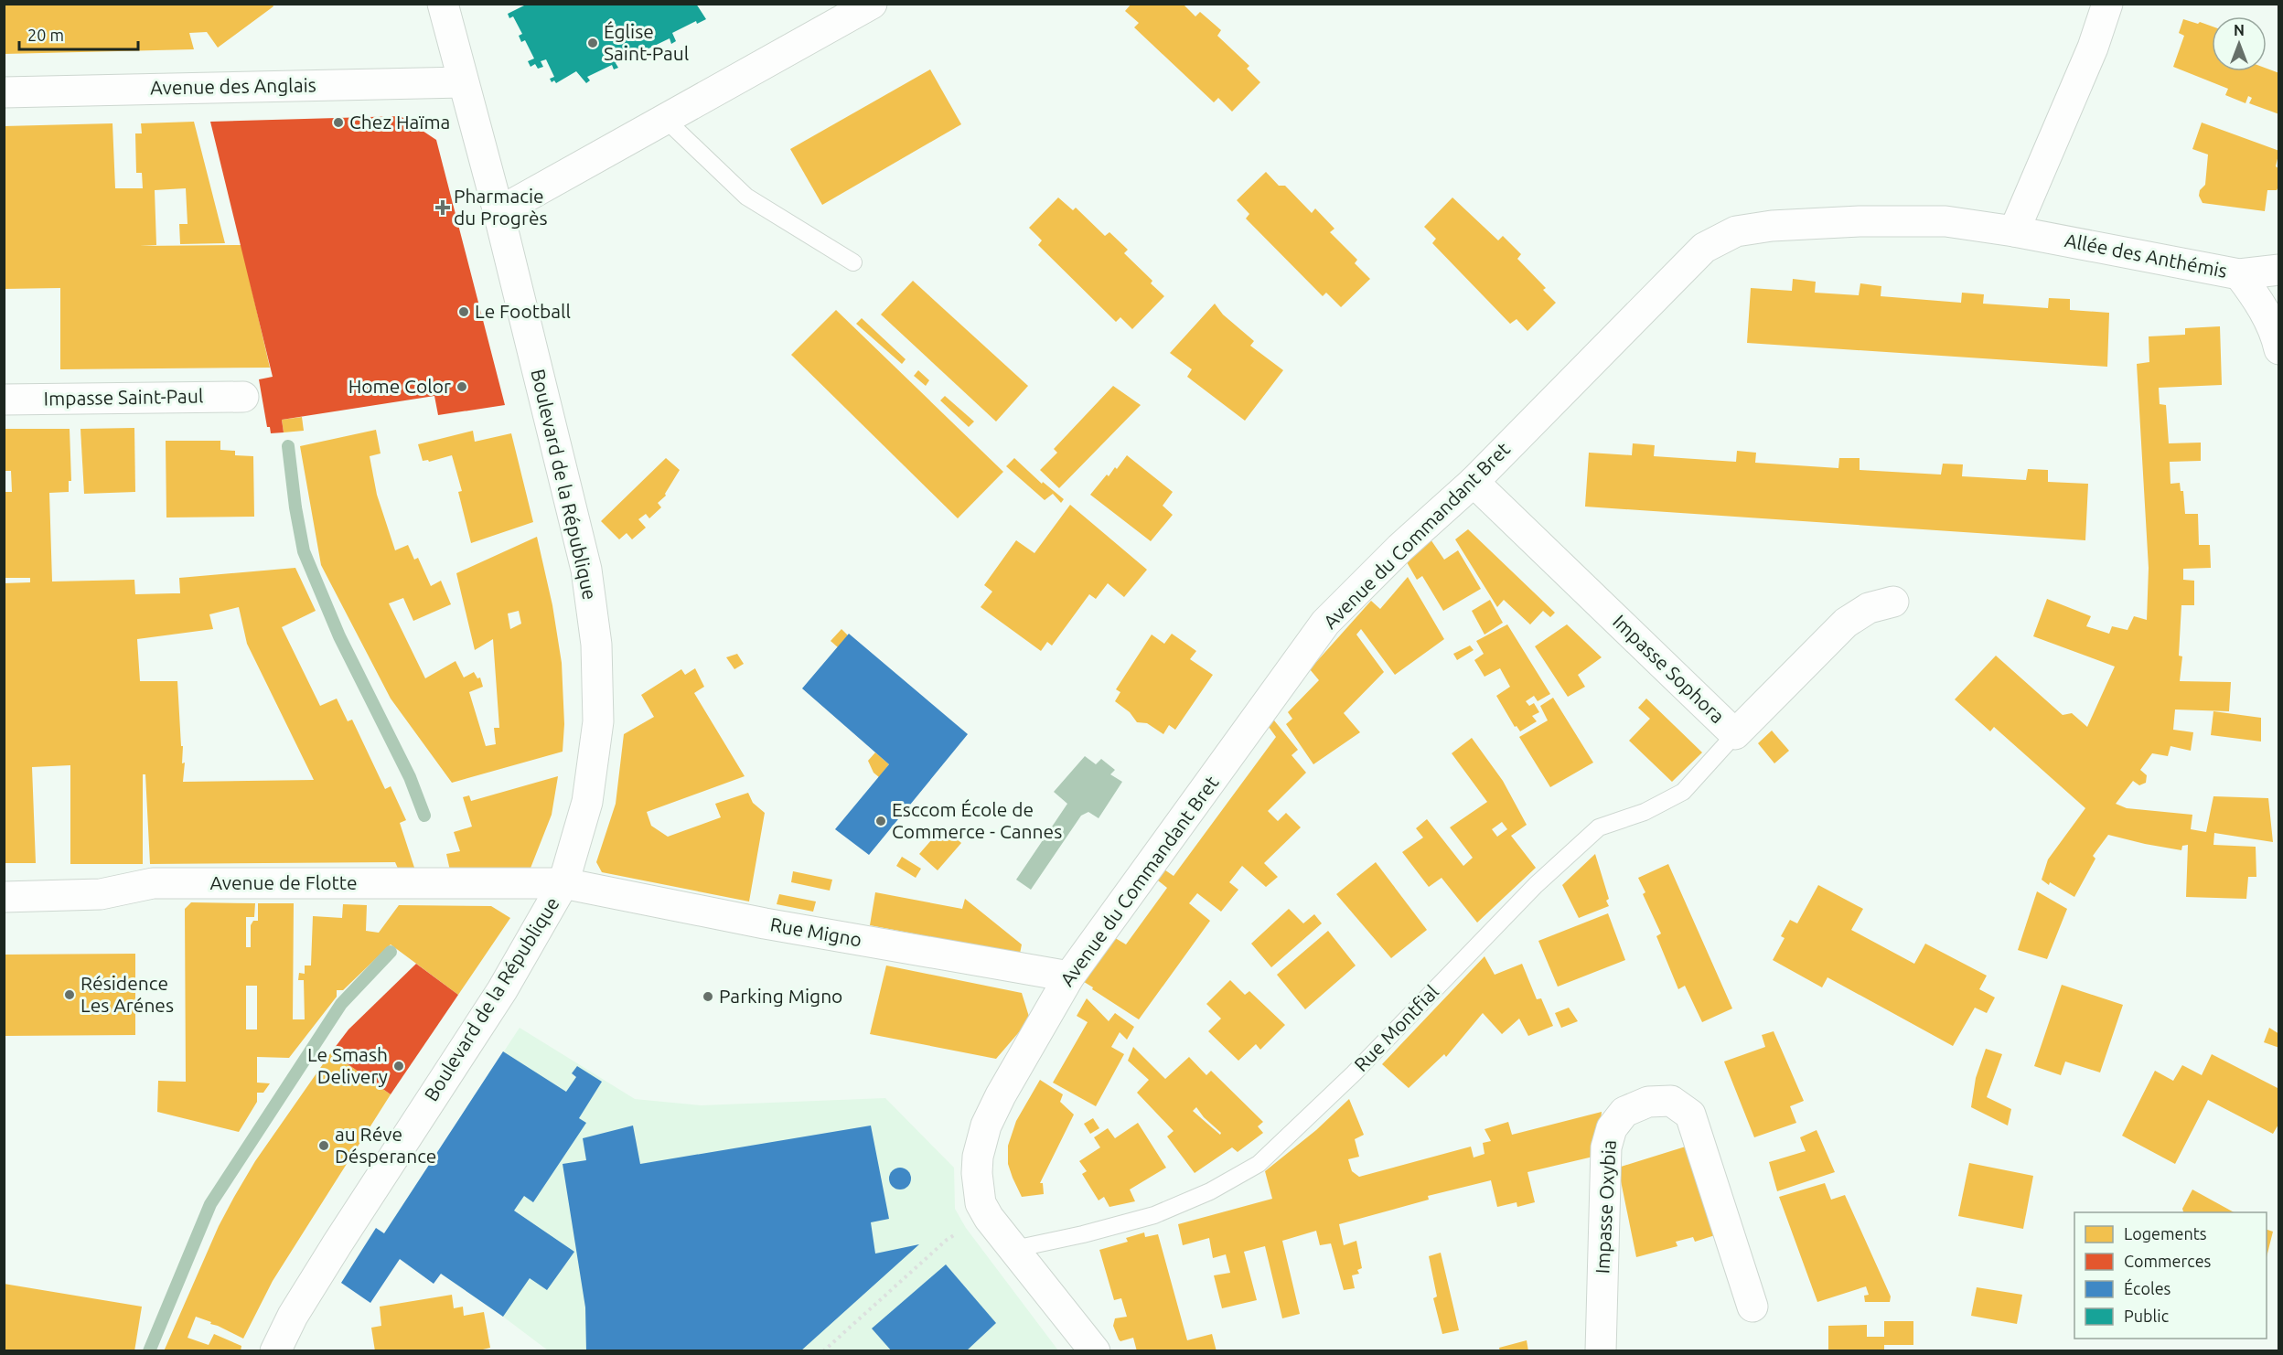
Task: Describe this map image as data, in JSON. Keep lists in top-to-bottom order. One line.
{"streets":{"street":["Avenue des Anglais","Allée des Anthémis","Impasse Saint-Paul","Boulevard de la République","Avenue du Commandant Bret","Impasse Sophora","Avenue de Flotte","Rue Migno","Impasse Oxybia"],"lane":["Rue Montfial"]},"crossings":[["Avenue des Anglais","Boulevard de la République"],["Allée des Anthémis","Avenue du Commandant Bret"],["Boulevard de la République","Avenue de Flotte"],["Boulevard de la République","Rue Migno"],["Avenue du Commandant Bret","Impasse Sophora"],["Avenue du Commandant Bret","Rue Migno"],["Avenue du Commandant Bret","Rue Montfial"],["Impasse Sophora","Rue Montfial"],["Avenue de Flotte","Rue Migno"]],"places":{"other":["Église Saint-Paul","Chez Haïma","Le Football","Home Color","Esccom École de Commerce - Cannes","Résidence Les Arénes","Parking Migno","Le Smash Delivery","au Réve Désperance"],"health":["Pharmacie du Progrès"]},"legend":["Logements","Commerces","Écoles","Public"],"scale_bar":"20 m","north":"top"}
